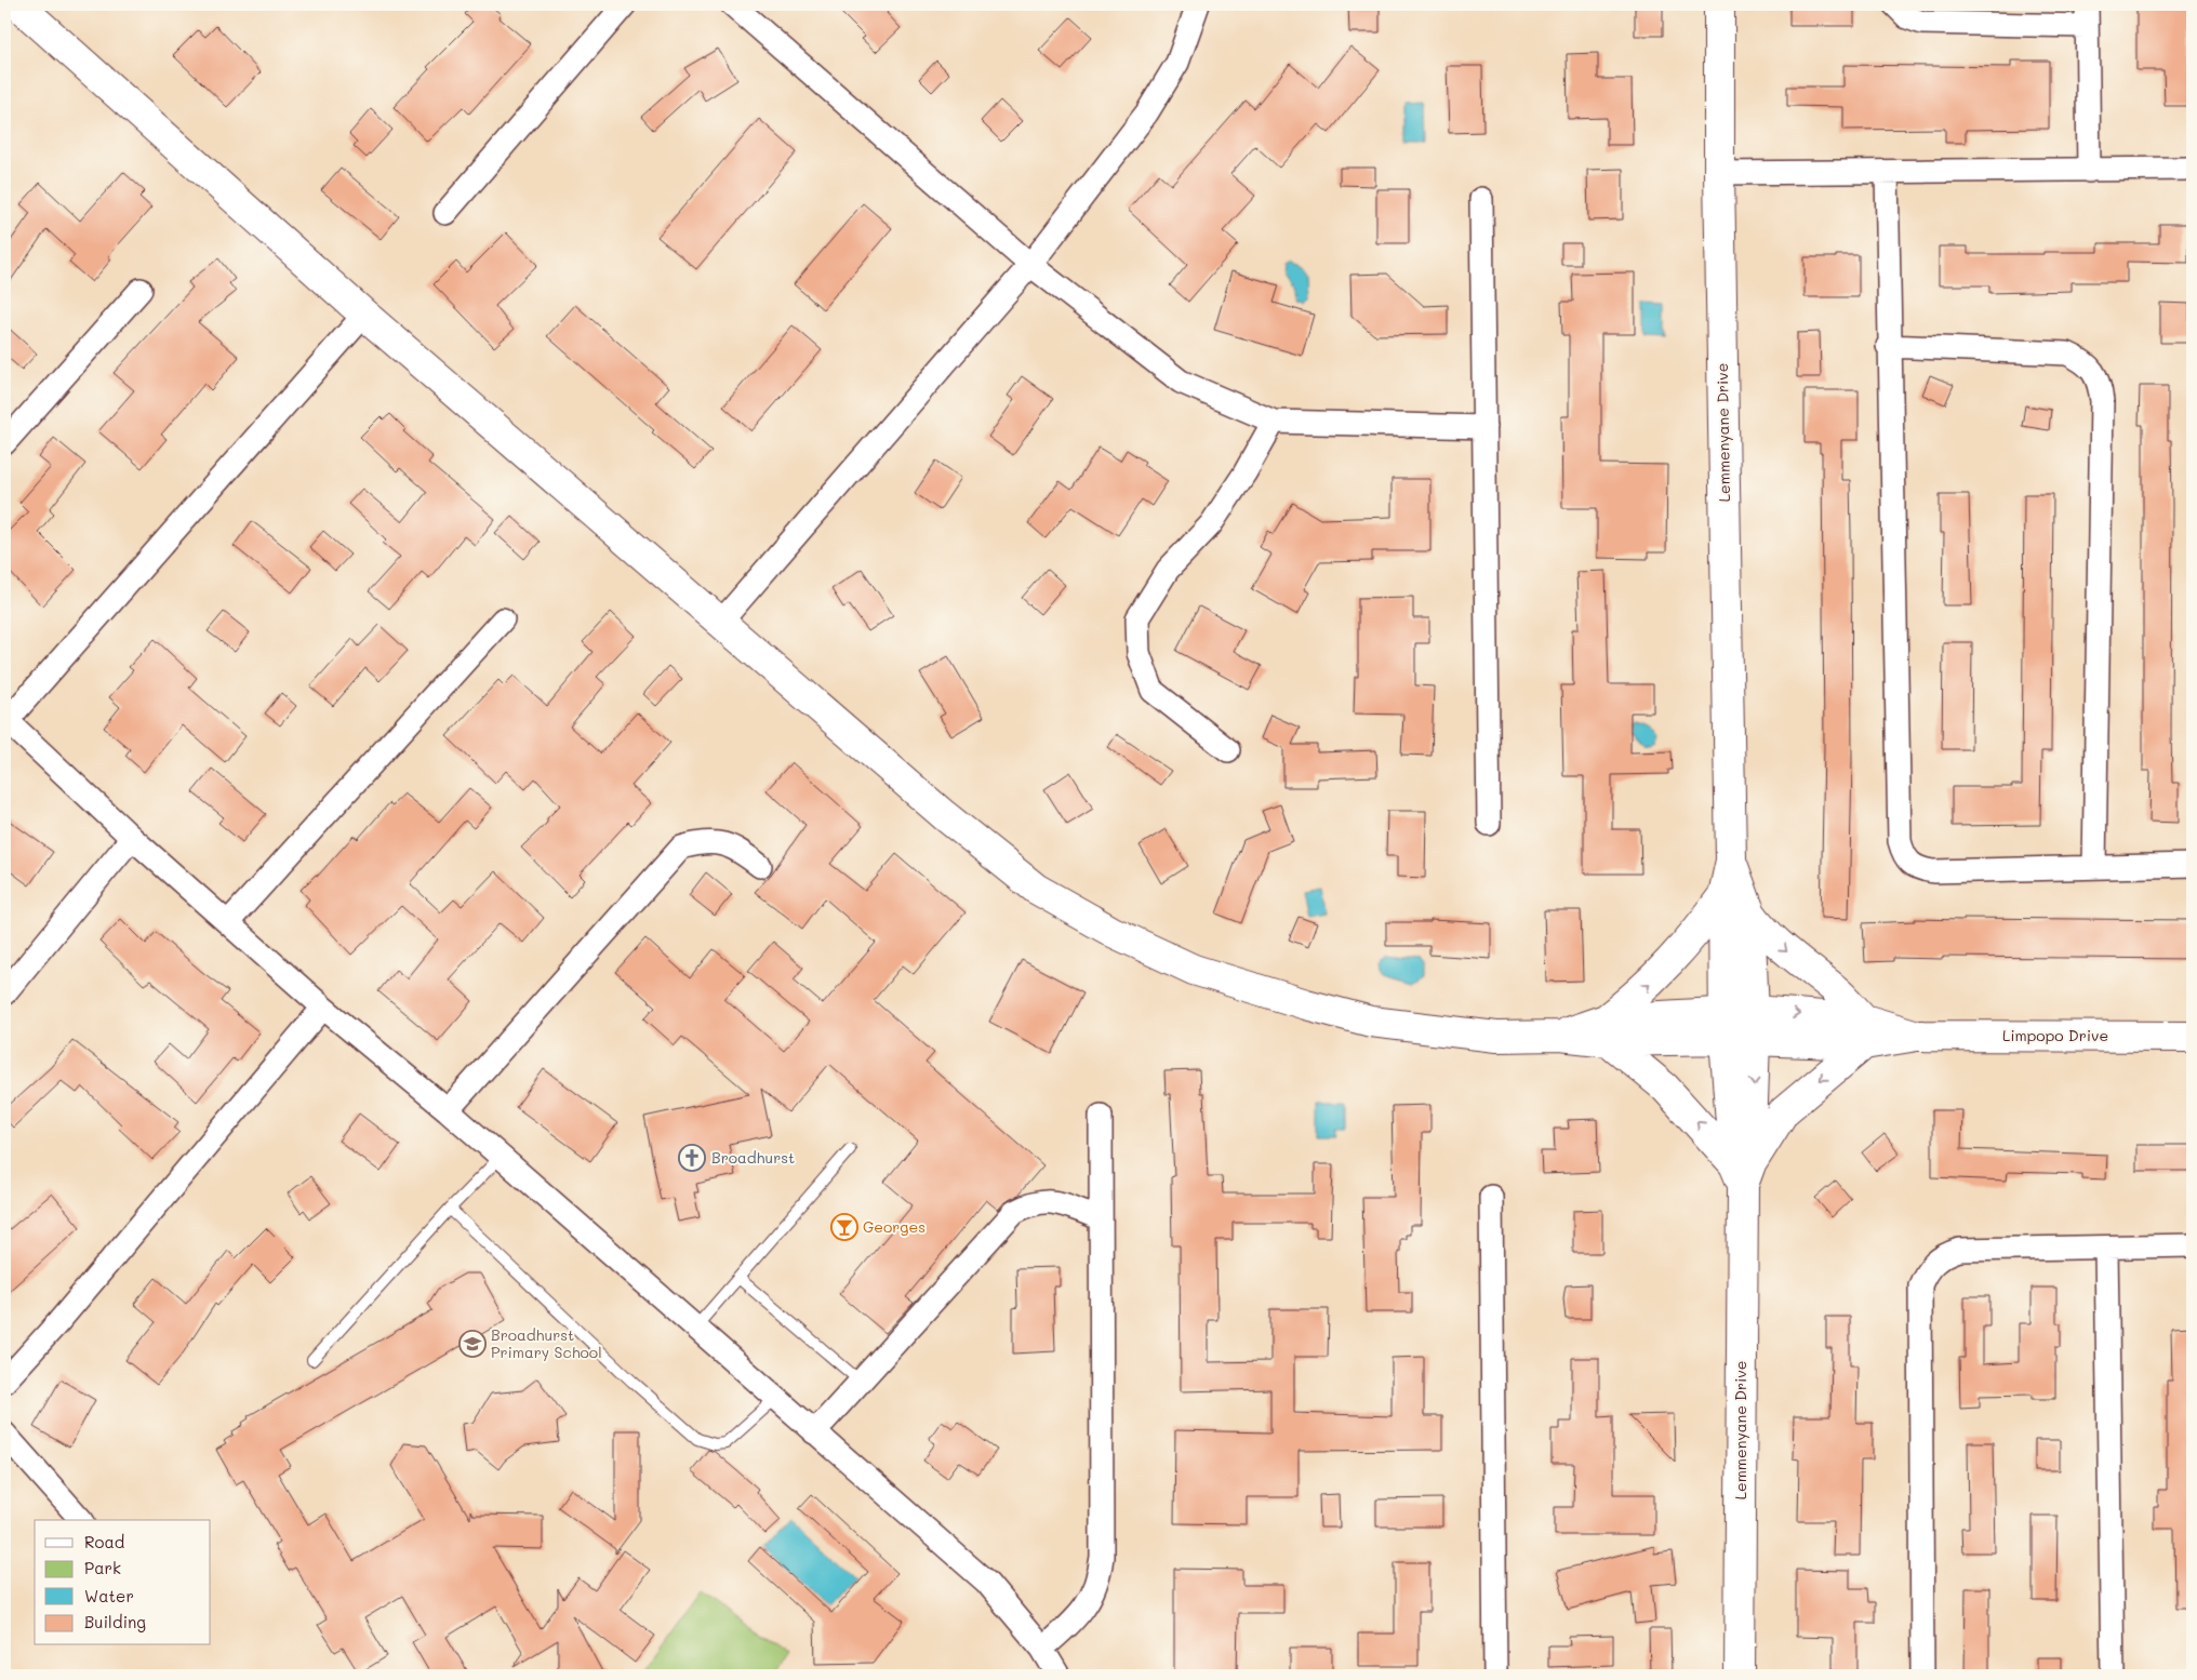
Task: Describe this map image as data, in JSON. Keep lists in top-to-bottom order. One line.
{"streets":{"street":["Lemmenyane Drive","Limpopo Drive"]},"places":{"church":["Broadhurst"],"bar":["Georges"],"school or university":["Broadhurst Primary School"]},"legend":["Road","Park","Water","Building"]}
